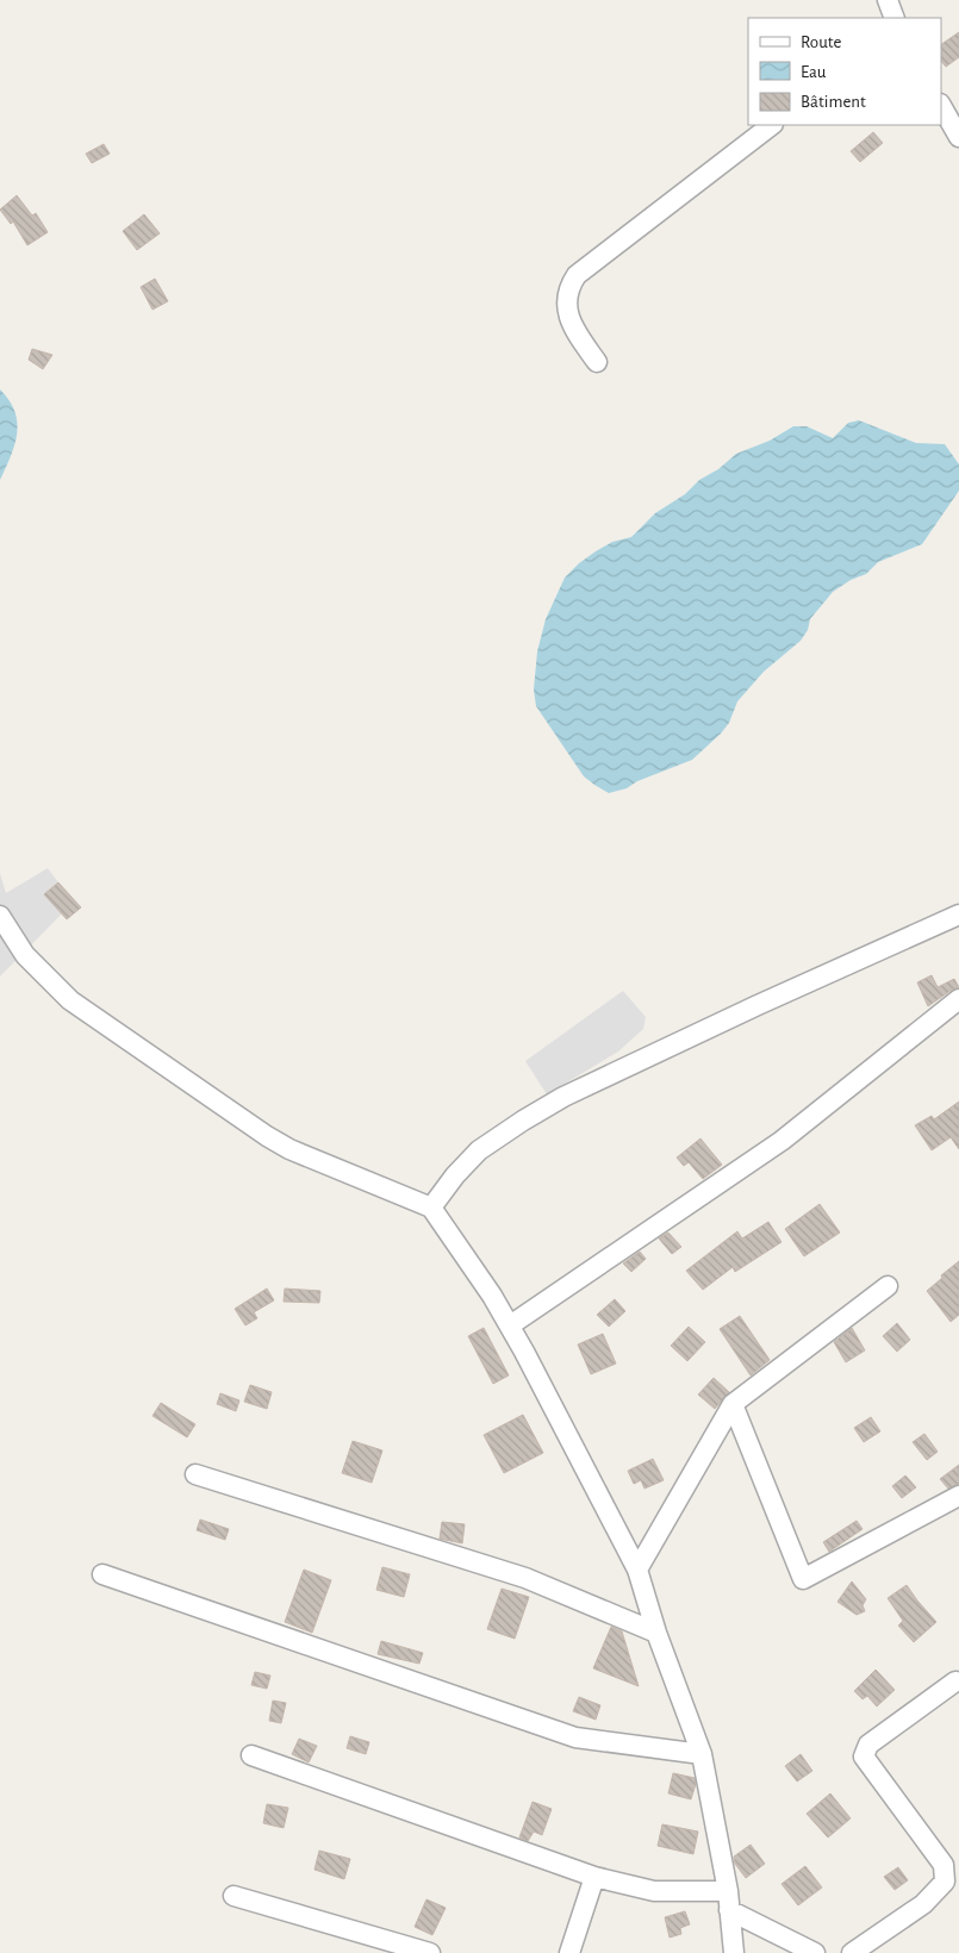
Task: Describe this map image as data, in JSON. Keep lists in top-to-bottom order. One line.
{"legend":["Route","Eau","Bâtiment"]}
